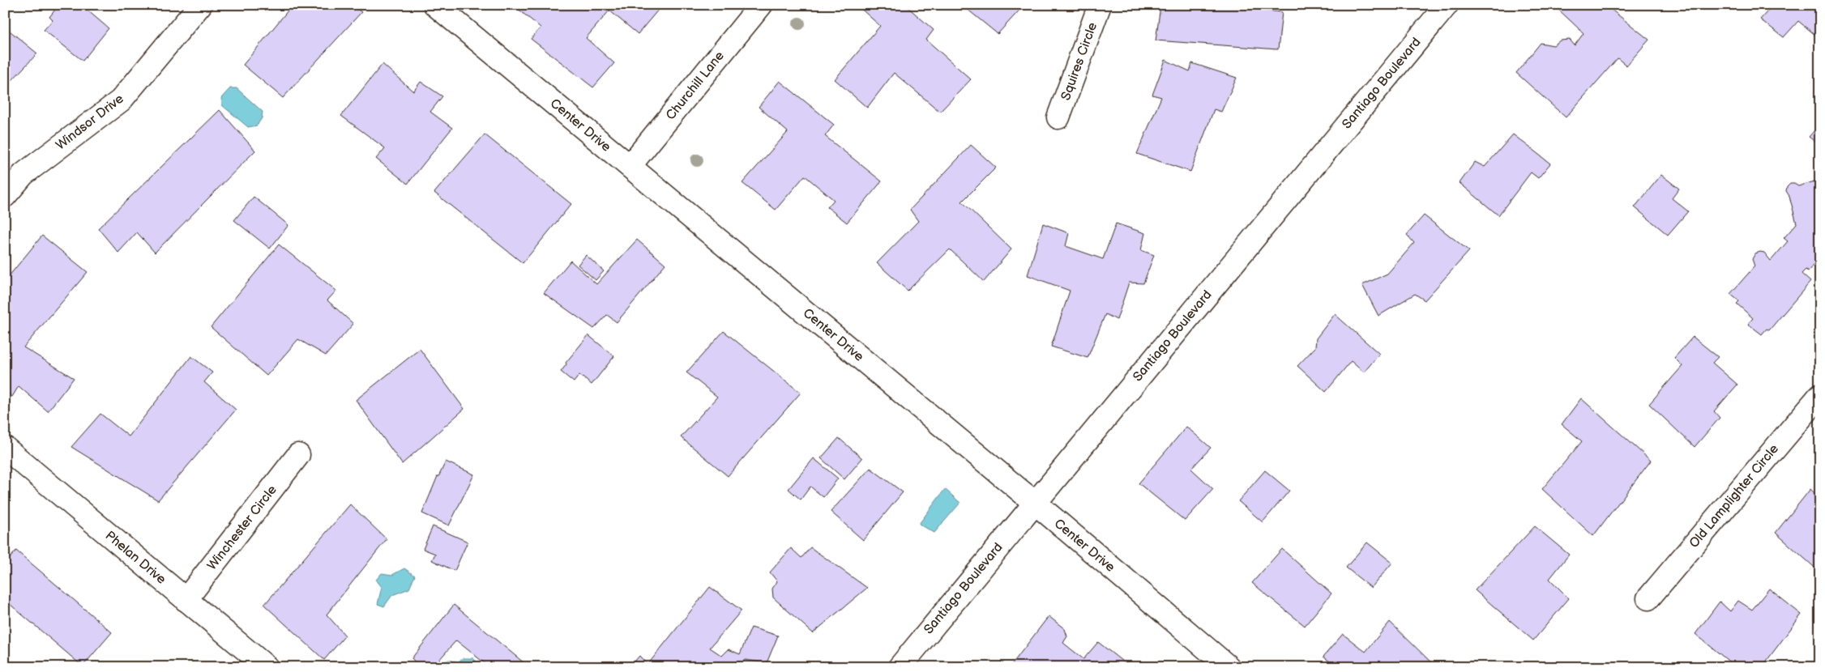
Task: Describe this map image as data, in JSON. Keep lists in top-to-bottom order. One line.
{"streets":{"street":["Squires Circle","Santiago Boulevard","Churchill Lane","Windsor Drive","Center Drive","Old Lamplighter Circle","Winchester Circle","Phelan Drive"]},"crossings":[["Santiago Boulevard","Center Drive"],["Churchill Lane","Center Drive"],["Winchester Circle","Phelan Drive"]]}
